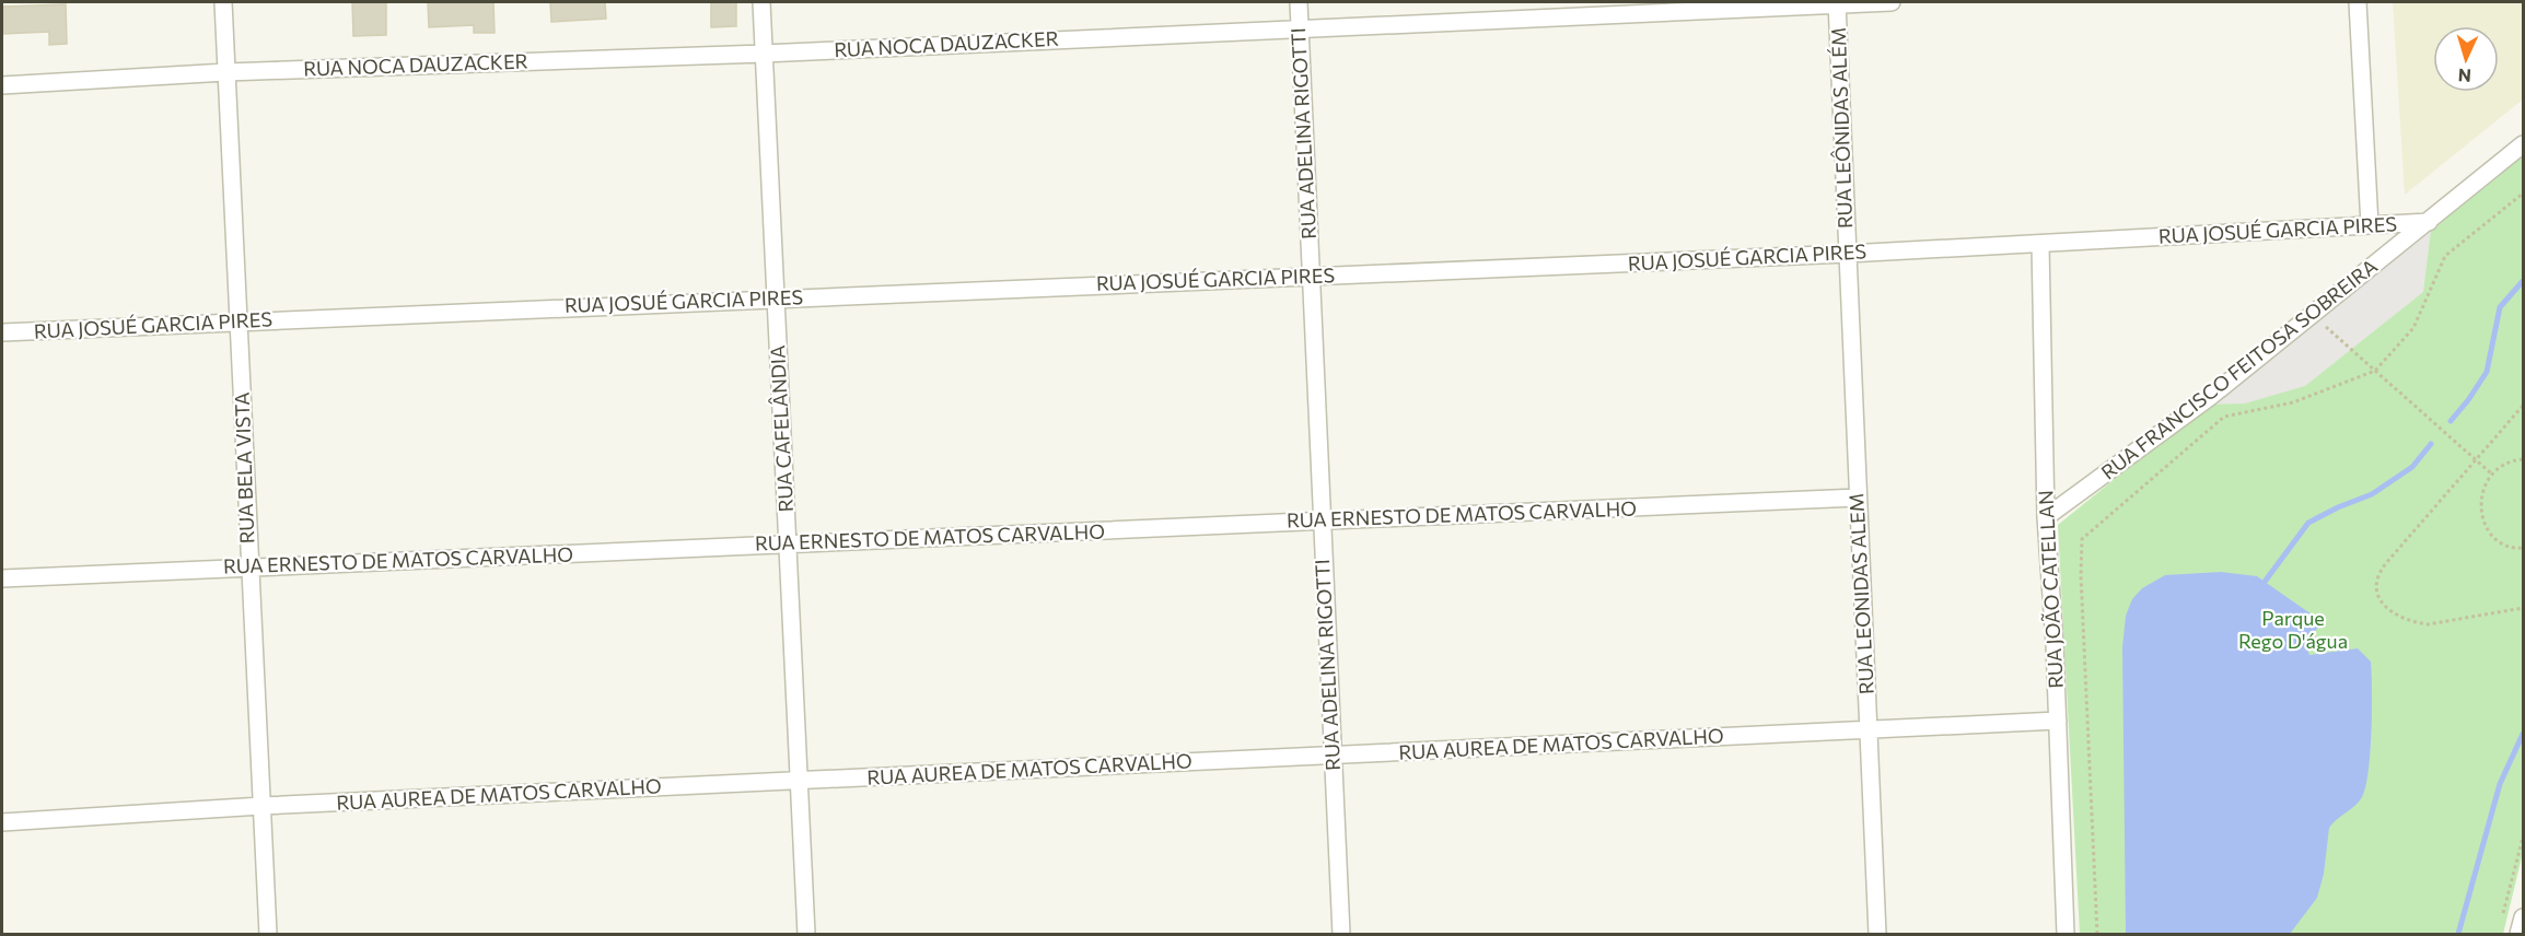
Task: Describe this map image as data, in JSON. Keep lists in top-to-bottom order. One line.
{"streets":{"street":["RUA NOCA DAUZACKER","RUA LEÔNIDAS ALÉM","RUA ADELINA RIGOTTI","RUA JOSUÉ GARCIA PIRES","RUA FRANCISCO FEITOSA SOBREIRA","RUA CAFELÂNDIA","RUA BELA VISTA","RUA ERNESTO DE MATOS CARVALHO","RUA JOÃO CATELLAN","RUA LEONIDAS ALEM","RUA AUREA DE MATOS CARVALHO"]},"crossings":[["RUA NOCA DAUZACKER","RUA LEÔNIDAS ALÉM"],["RUA NOCA DAUZACKER","RUA ADELINA RIGOTTI"],["RUA NOCA DAUZACKER","RUA CAFELÂNDIA"],["RUA NOCA DAUZACKER","RUA BELA VISTA"],["RUA LEÔNIDAS ALÉM","RUA JOSUÉ GARCIA PIRES"],["RUA LEÔNIDAS ALÉM","RUA LEONIDAS ALEM"],["RUA ADELINA RIGOTTI","RUA JOSUÉ GARCIA PIRES"],["RUA ADELINA RIGOTTI","RUA ERNESTO DE MATOS CARVALHO"],["RUA ADELINA RIGOTTI","RUA AUREA DE MATOS CARVALHO"],["RUA JOSUÉ GARCIA PIRES","RUA FRANCISCO FEITOSA SOBREIRA"],["RUA JOSUÉ GARCIA PIRES","RUA CAFELÂNDIA"],["RUA JOSUÉ GARCIA PIRES","RUA BELA VISTA"],["RUA JOSUÉ GARCIA PIRES","RUA JOÃO CATELLAN"],["RUA JOSUÉ GARCIA PIRES","RUA LEONIDAS ALEM"],["RUA FRANCISCO FEITOSA SOBREIRA","RUA JOÃO CATELLAN"],["RUA CAFELÂNDIA","RUA ERNESTO DE MATOS CARVALHO"],["RUA CAFELÂNDIA","RUA AUREA DE MATOS CARVALHO"],["RUA BELA VISTA","RUA ERNESTO DE MATOS CARVALHO"],["RUA BELA VISTA","RUA AUREA DE MATOS CARVALHO"],["RUA ERNESTO DE MATOS CARVALHO","RUA LEONIDAS ALEM"],["RUA JOÃO CATELLAN","RUA AUREA DE MATOS CARVALHO"],["RUA LEONIDAS ALEM","RUA AUREA DE MATOS CARVALHO"]],"parks":["Parque Rego D'água"],"north":"bottom"}
